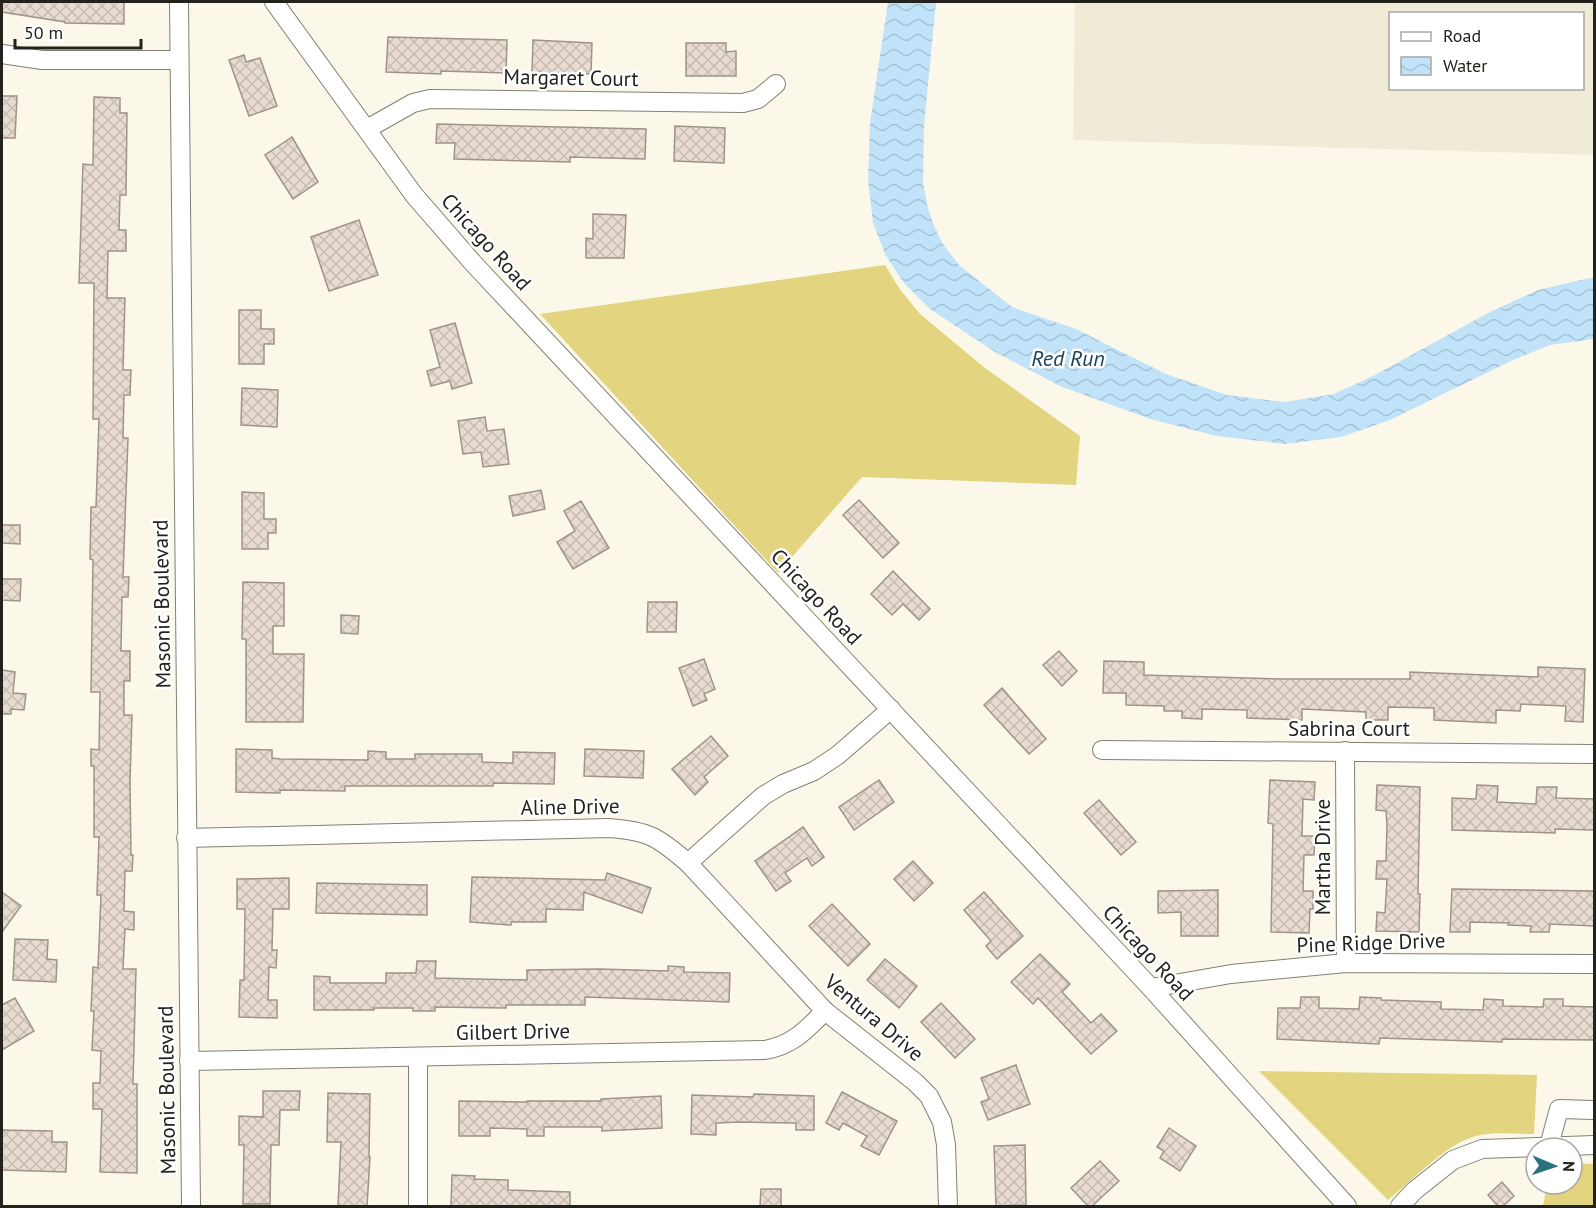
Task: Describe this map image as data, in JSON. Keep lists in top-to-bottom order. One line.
{"streets":{"street":["Margaret Court","Chicago Road","Masonic Boulevard","Sabrina Court","Aline Drive","Martha Drive","Pine Ridge Drive","Ventura Drive","Gilbert Drive"]},"crossings":[["Margaret Court","Chicago Road"],["Chicago Road","Pine Ridge Drive"],["Masonic Boulevard","Aline Drive"],["Masonic Boulevard","Gilbert Drive"],["Sabrina Court","Martha Drive"],["Aline Drive","Ventura Drive"],["Martha Drive","Pine Ridge Drive"],["Ventura Drive","Gilbert Drive"]],"water":["Red Run"],"legend":["Road","Water"],"scale_bar":"50 m","north":"right"}
